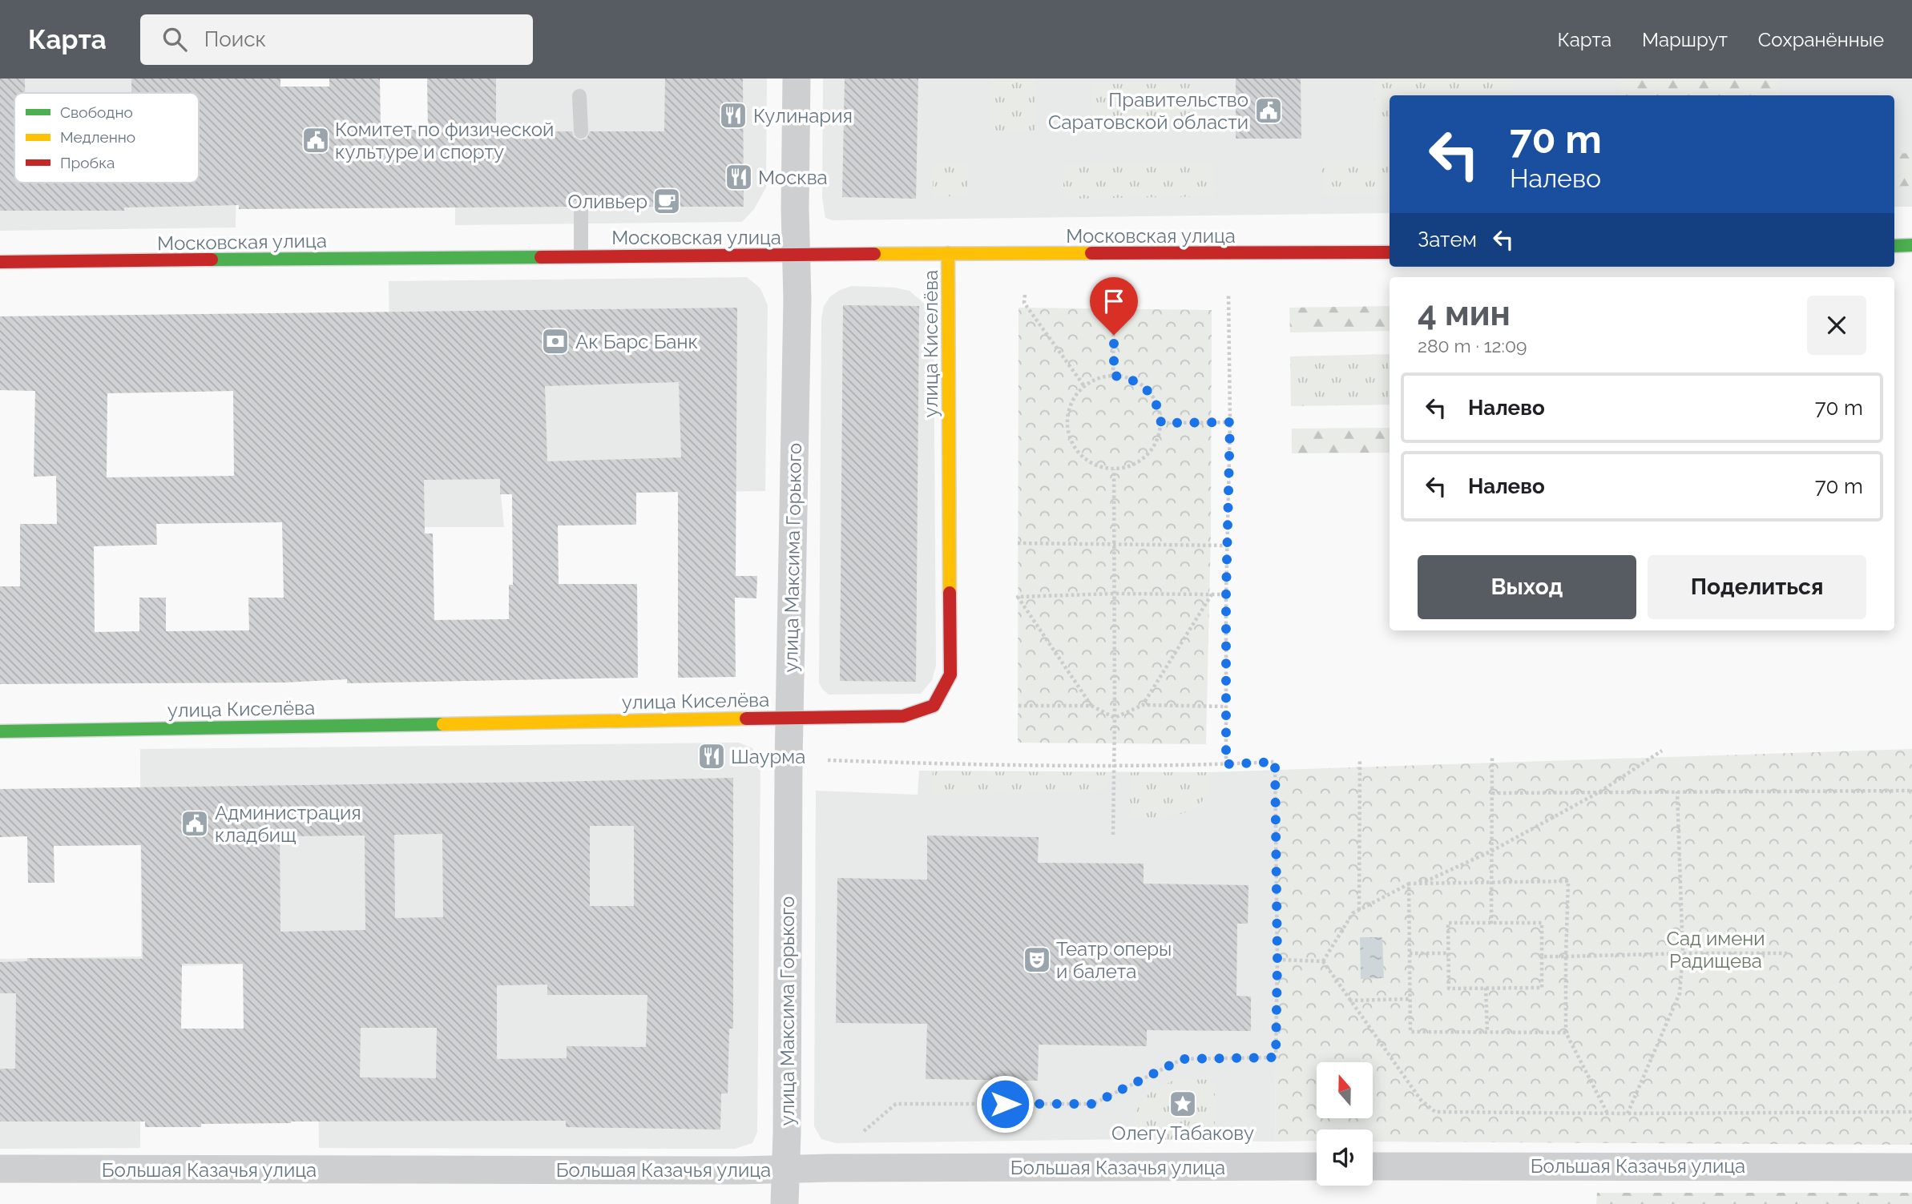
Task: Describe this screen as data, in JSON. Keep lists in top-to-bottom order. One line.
{"streets":{"main road":["Московская улица","улица Киселёва"],"street":["улица Максима Горького","Большая Казачья улица"]},"crossings":[["Московская улица","улица Киселёва"],["Московская улица","улица Максима Горького"],["улица Киселёва","улица Максима Горького"],["улица Максима Горького","Большая Казачья улица"]],"parks":["Сад имени Радищева"],"places":{"public building":["Правительство Саратовской области","Комитет по физической культуре и спорту","Администрация кладбищ"],"restaurant":["Кулинария","Москва","Шаурма"],"cafe":["Оливьер"],"bank":["Ак Барс Банк"],"theatre":["Театр оперы и балета"],"place":["Олегу Табакову"]},"legend":["Свободно","Медленно","Пробка"],"north":"top","page":{"header":"Карта","search":"Поиск","nav":["Карта","Маршрут","Сохранённые"],"turn":["70 m","Налево"],"then":"Затем","heading":["4 мин","280 m · 12:09"],"list":[{"name":"Налево","value":"70 m"},{"name":"Налево","value":"70 m"}],"buttons":["Выход","Поделиться"]}}
